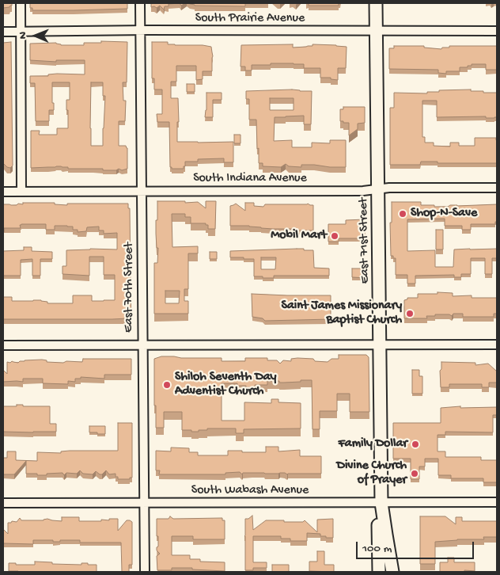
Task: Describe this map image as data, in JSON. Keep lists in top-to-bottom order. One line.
{"streets":{"main road":["East 71st Street"],"street":["South Prairie Avenue","South Indiana Avenue","East 70th Street","South Wabash Avenue"]},"crossings":[["South Prairie Avenue","East 71st Street"],["South Prairie Avenue","East 70th Street"],["South Indiana Avenue","East 71st Street"],["South Indiana Avenue","East 70th Street"],["East 71st Street","South Wabash Avenue"],["East 70th Street","South Wabash Avenue"]],"places":["Shop-N-Save","Mobil Mart","Saint James Missionary Baptist Church","Shiloh Seventh Day Adventist Church","Family Dollar","Divine Church of Prayer"],"scale_bar":"100 m","north":"left"}
